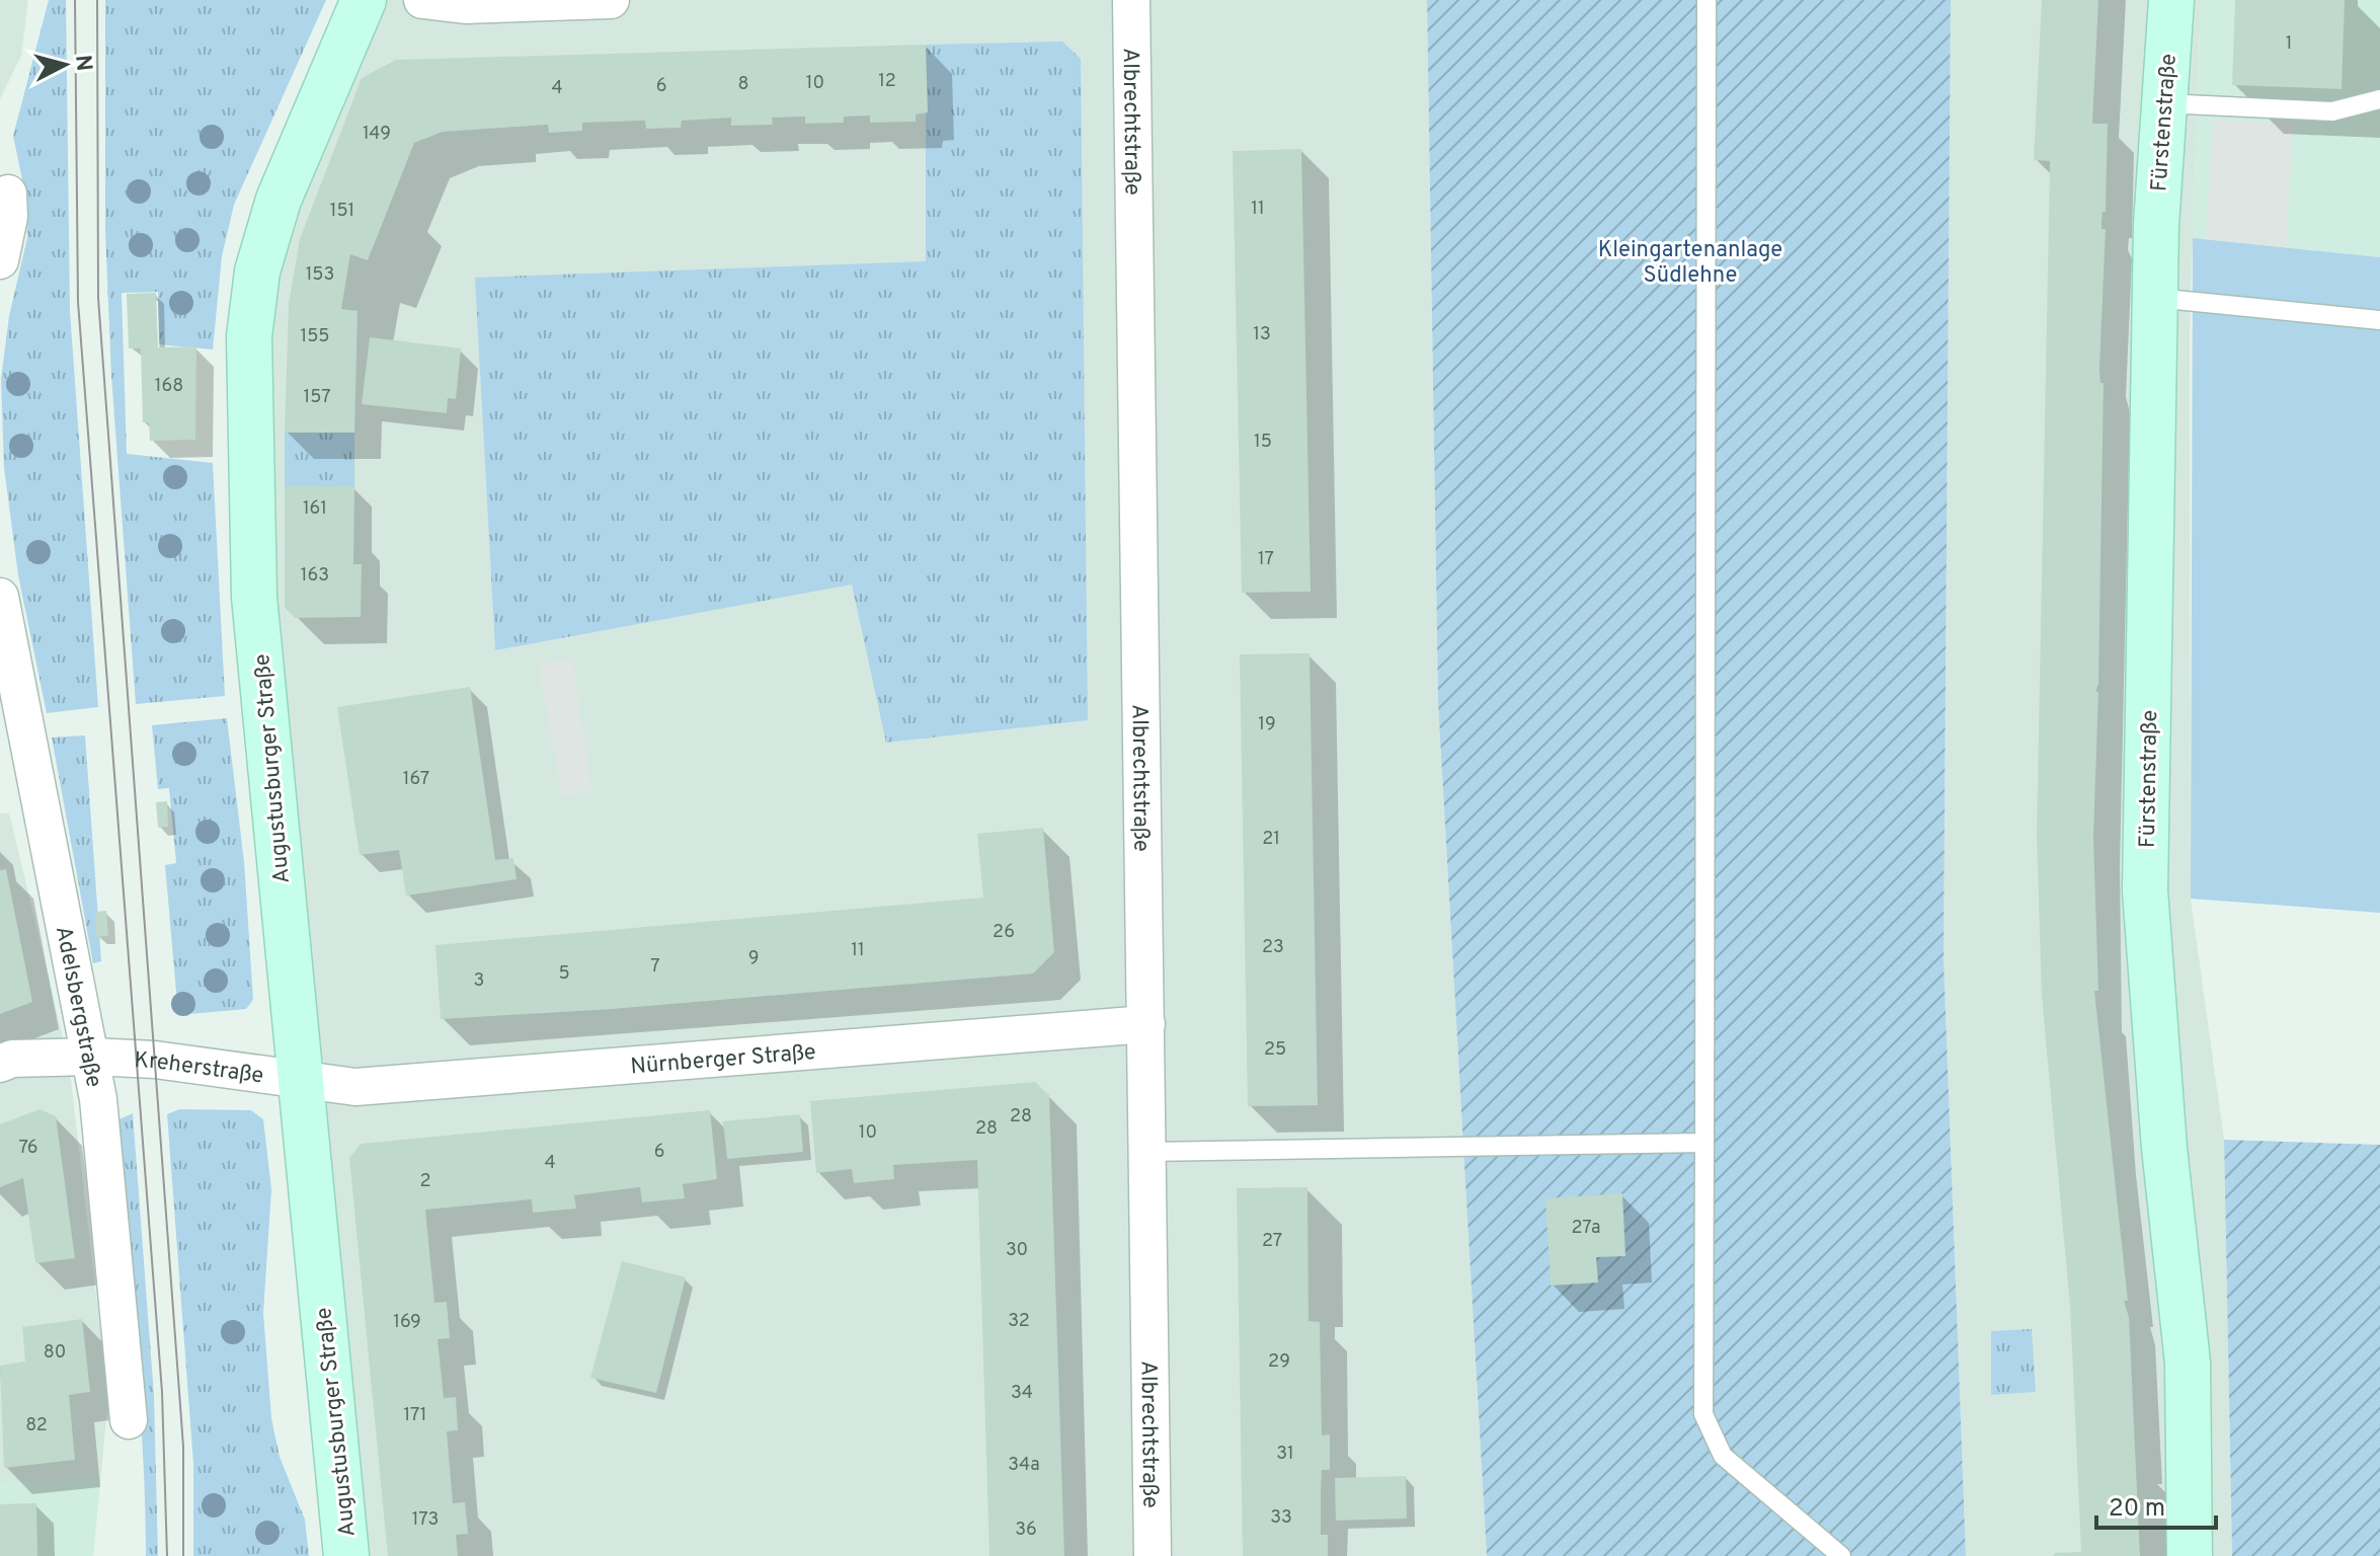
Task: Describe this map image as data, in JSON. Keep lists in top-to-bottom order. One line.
{"streets":{"main road":["Fürstenstraße","Augustusburger Straße"],"street":["Albrechtstraße","Adelsbergstraße","Nürnberger Straße","Kreherstraße"]},"crossings":[["Albrechtstraße","Nürnberger Straße"],["Augustusburger Straße","Nürnberger Straße"],["Augustusburger Straße","Kreherstraße"],["Adelsbergstraße","Kreherstraße"],["Nürnberger Straße","Kreherstraße"]],"parks":["Kleingartenanlage Südlehne"],"house_numbers":["1","12","10","8","6","4","149","11","151","153","13","155","168","157","15","161","17","163","19","167","21","26","23","11","9","7","5","3","25","28","28","10","76","6","4","2","27a","27","30","32","169","80","29","34","171","82","31","34a","33","173","36"],"scale_bar":"20 m","north":"right"}
